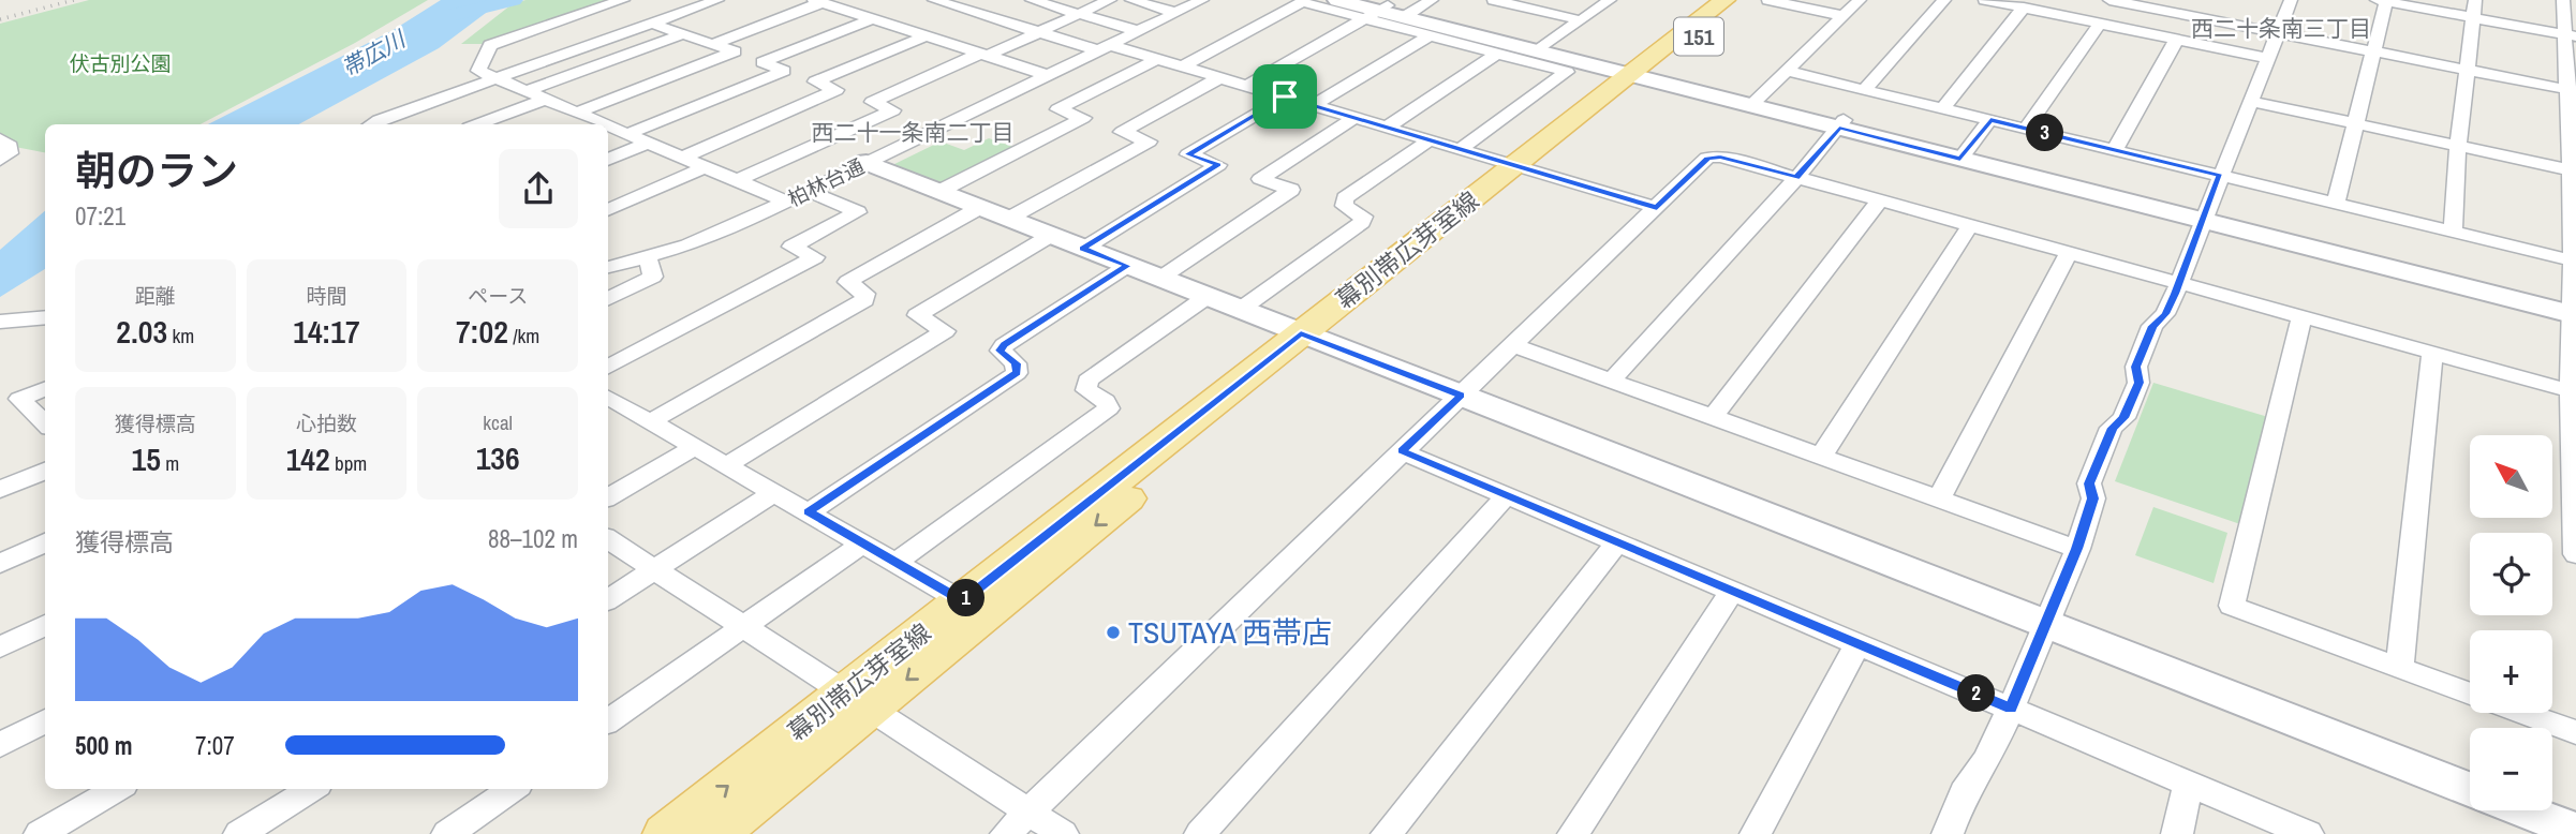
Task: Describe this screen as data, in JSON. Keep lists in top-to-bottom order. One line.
{"streets":{"main road":["151","幕別帯広芽室線"],"street":["柏林台通"]},"districts":["西二十条南三丁目","西二十一条南二丁目"],"water":["帯広川"],"parks":["伏古別公園"],"places":["TSUTAYA 西帯店"],"north":"top left","page":{"pins":["3","1","2"],"heading":["朝のラン","07:21"],"stats":[["距離","2.03 km"],["時間","14:17"],["ペース","7:02 /km"],["獲得標高","15 m"],["心拍数","142 bpm"],["kcal","136"]],"map_buttons":["+","−"],"chart":["獲得標高","88–102 m"],"list":[{"name":"500 m","note":"7:07"}]}}
